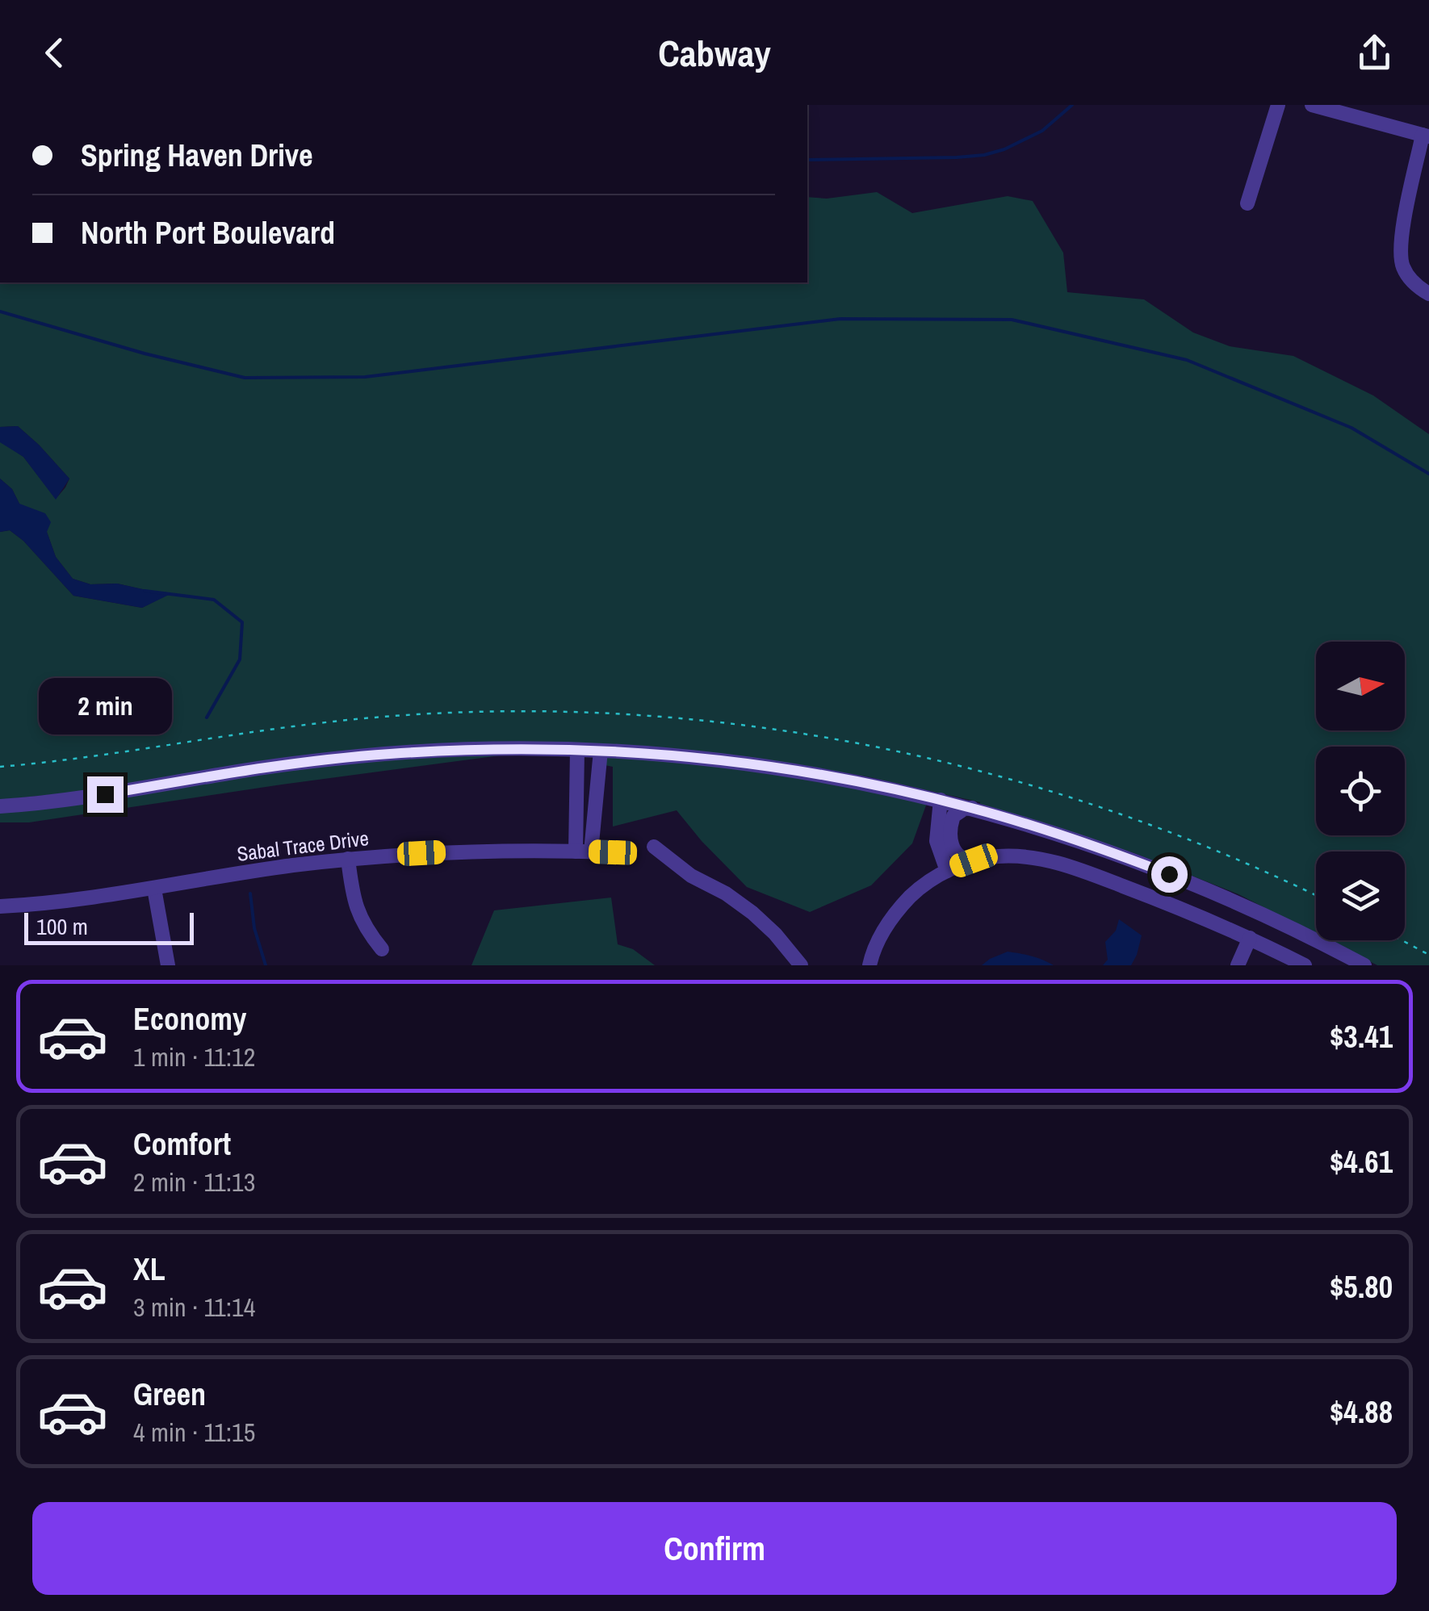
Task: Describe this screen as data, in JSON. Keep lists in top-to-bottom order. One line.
{"streets":{"street":["Sabal Trace Drive"]},"scale_bar":"100 m","north":"right","page":{"header":"Cabway","banner":["Spring Haven Drive","North Port Boulevard"],"bubble":"2 min","scale":"100 m","list":[{"name":"Economy","note":"1 min · 11:12","value":"$3.41"},{"name":"Comfort","note":"2 min · 11:13","value":"$4.61"},{"name":"XL","note":"3 min · 11:14","value":"$5.80"},{"name":"Green","note":"4 min · 11:15","value":"$4.88"}],"buttons":"Confirm"}}
